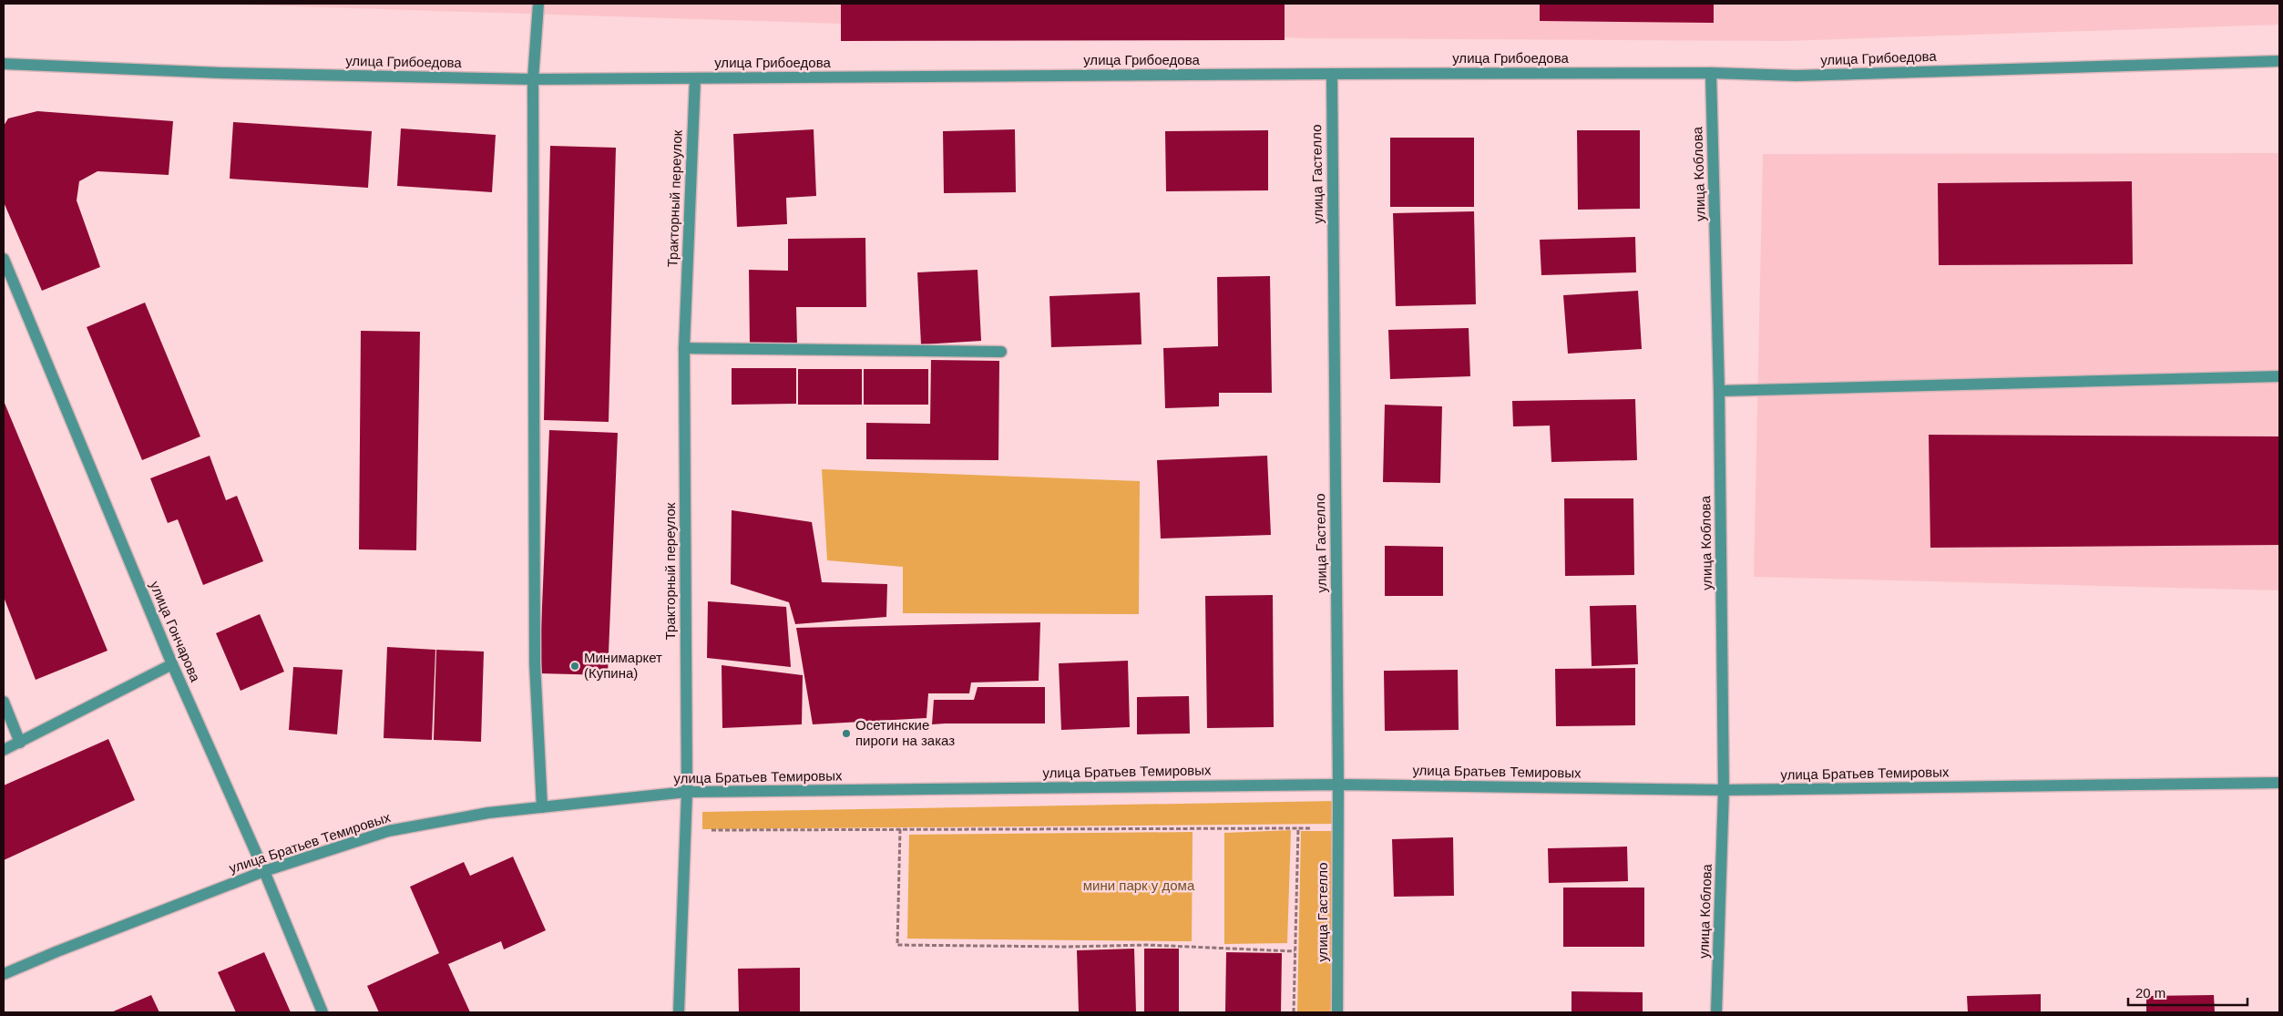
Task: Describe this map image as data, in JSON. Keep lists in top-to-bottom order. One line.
{"streets":{"street":["улица Грибоедова","улица Гастелло","улица Коблова","Тракторный переулок","улица Гончарова","улица Братьев Темировых"]},"crossings":[["улица Грибоедова","улица Гастелло"],["улица Грибоедова","улица Коблова"],["улица Грибоедова","Тракторный переулок"],["улица Гастелло","улица Братьев Темировых"],["улица Коблова","улица Братьев Темировых"],["Тракторный переулок","улица Братьев Темировых"],["улица Гончарова","улица Братьев Темировых"]],"parks":["мини парк у дома"],"places":["Минимаркет (Купина)","Осетинские пироги на заказ"],"scale_bar":"20 m"}
